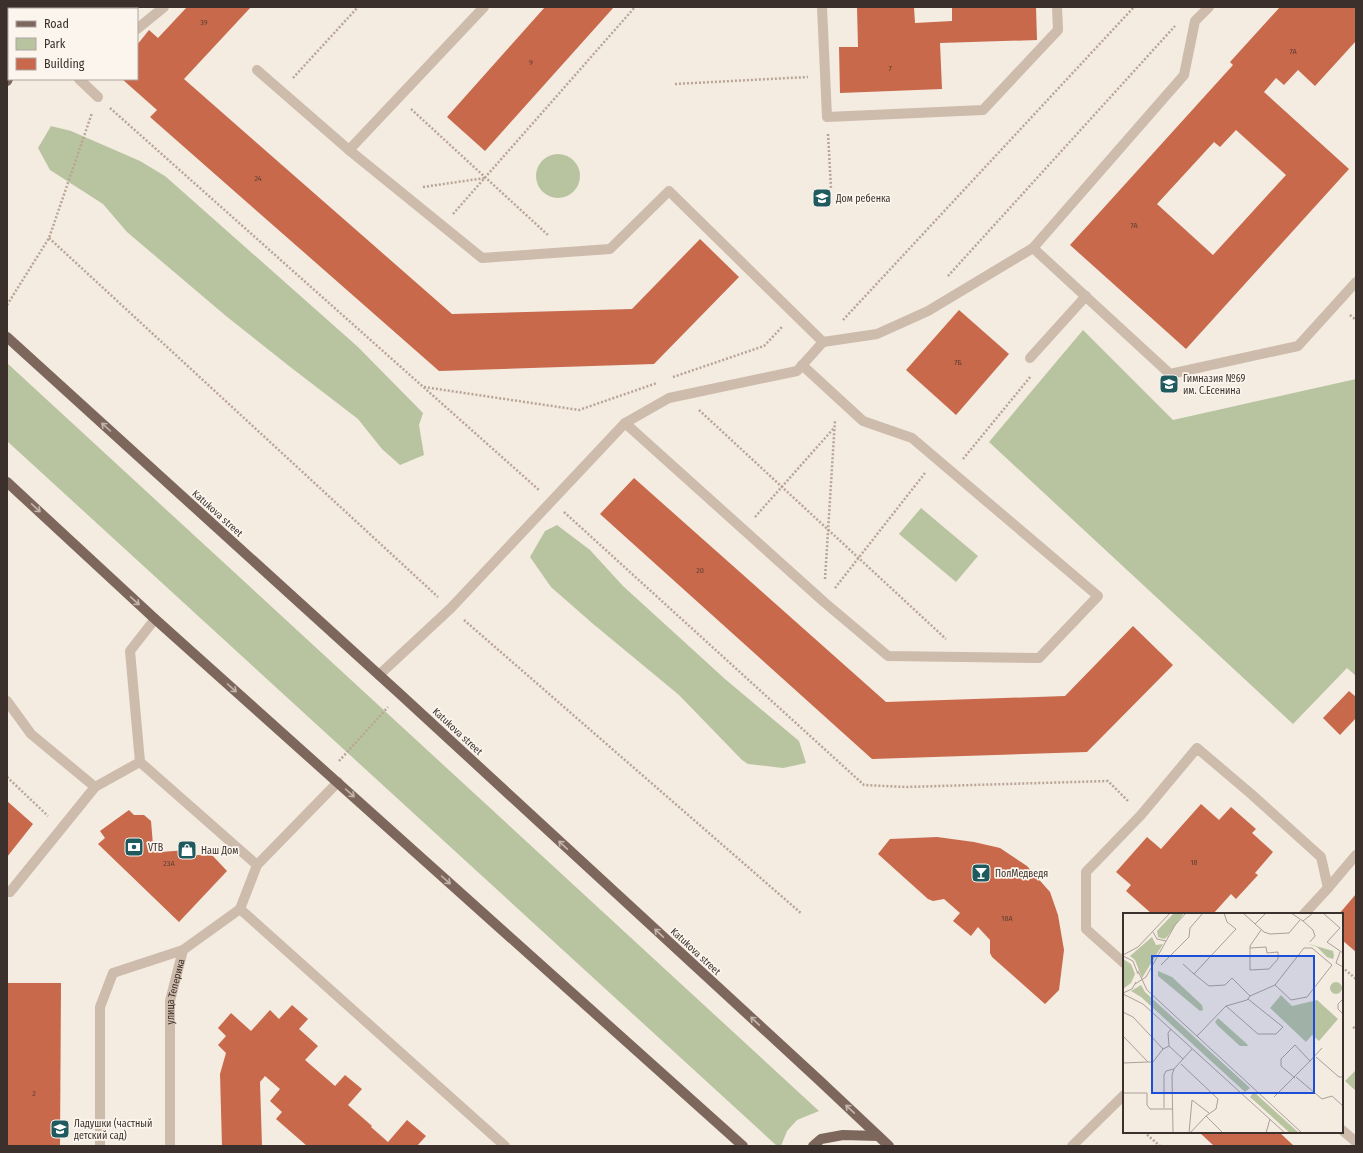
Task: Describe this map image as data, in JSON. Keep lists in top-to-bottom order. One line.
{"streets":{"main road":["Katukova street"],"street":["улица Теперика"]},"one_way":["Katukova street"],"places":{"school or university":["Дом ребенка","Гимназия №69 им. С.Есенина","Ладушки (частный детский сад)"],"bank":["VTB"],"shop":["Наш Дом"],"bar":["ПолМедведя"]},"house_numbers":["39","7А","9","7","24","7А","7Б","20","18","23А","18А","2"],"legend":["Road","Park","Building"]}
